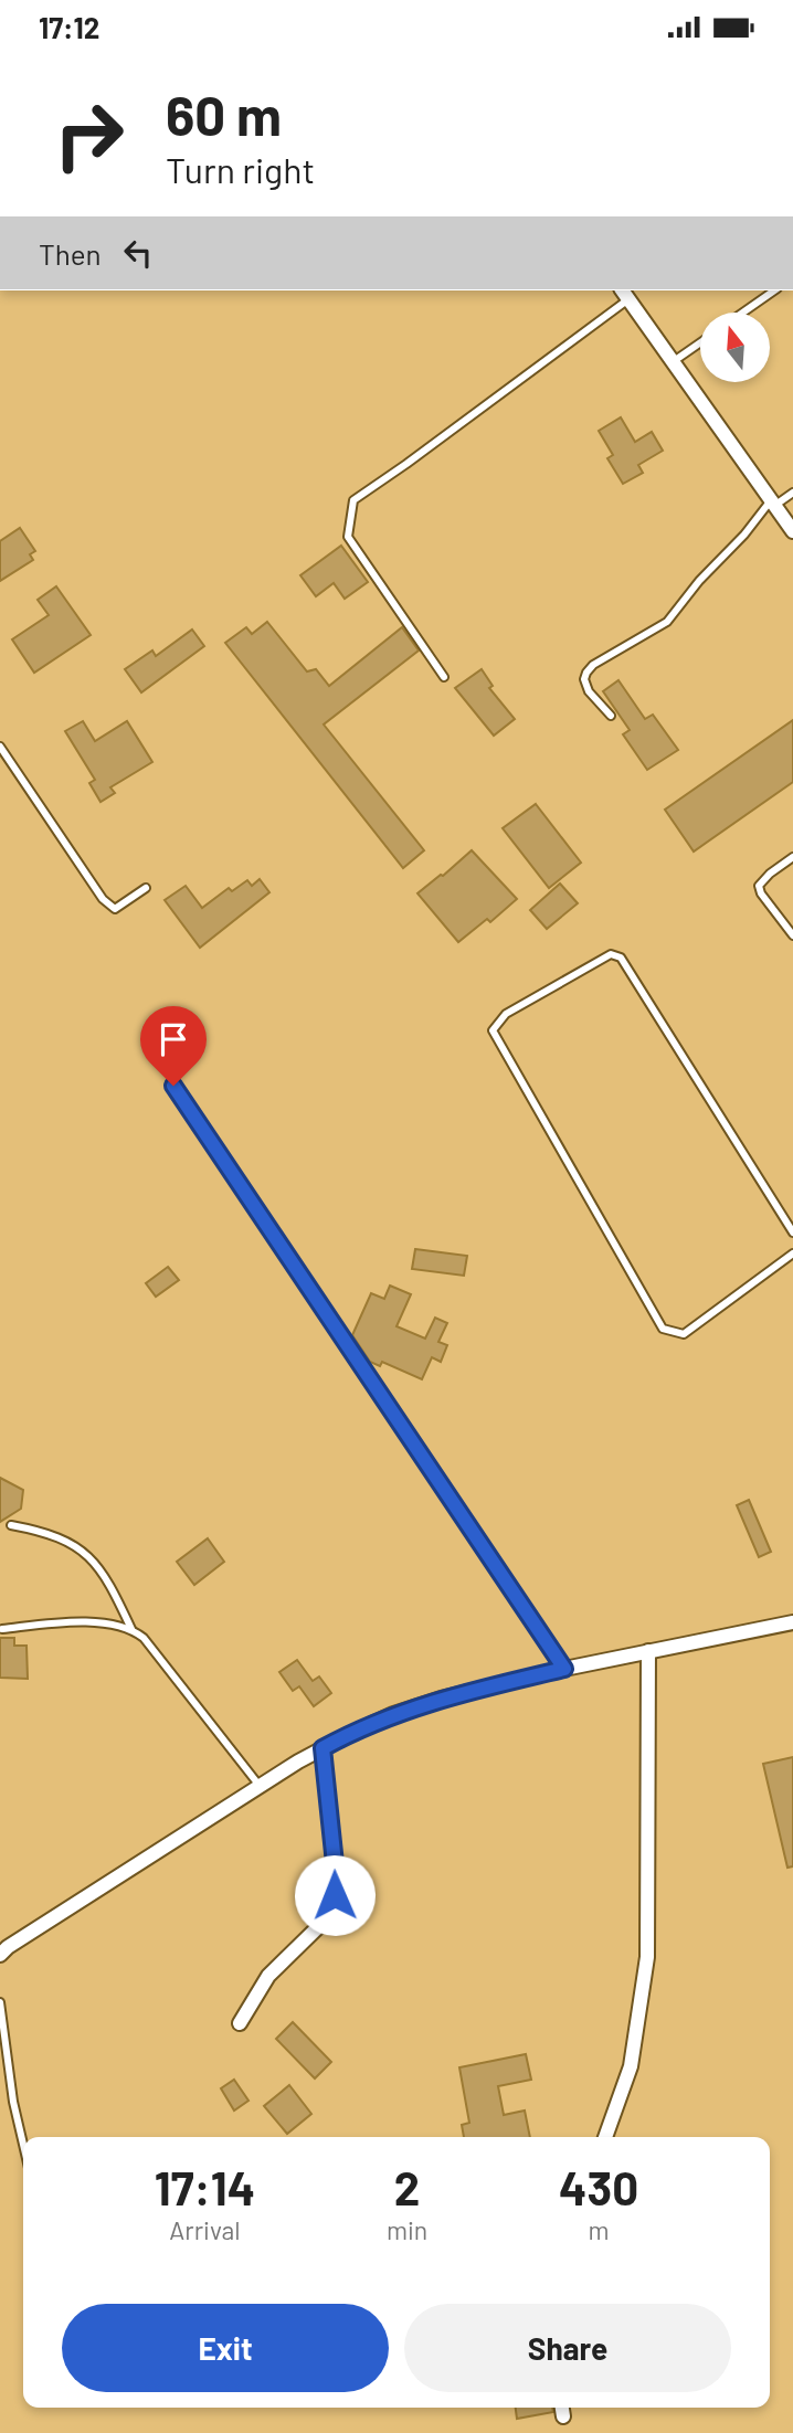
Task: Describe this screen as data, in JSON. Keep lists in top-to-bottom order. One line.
{"north":"top","page":{"status":"17:12","turn":["60 m","Turn right"],"then":"Then","eta":["17:14","Arrival","2","min","430","m"],"buttons":["Exit","Share"]}}
